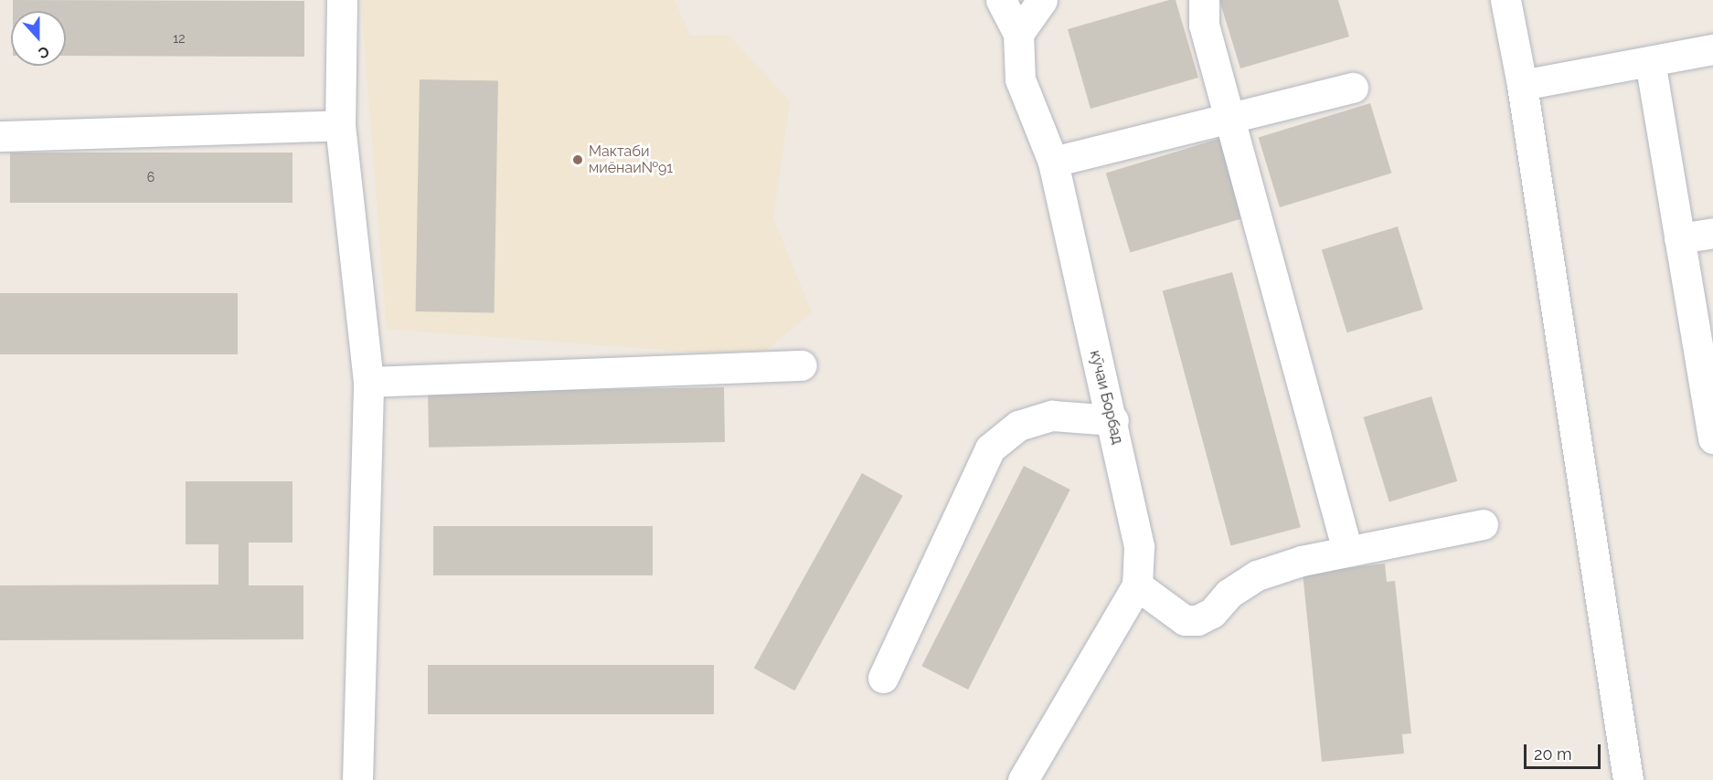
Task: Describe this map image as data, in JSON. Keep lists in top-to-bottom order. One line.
{"streets":{"street":["кӯчаи Борбад"]},"places":["Мактаби миёнаи№91"],"house_numbers":["12","6"],"scale_bar":"20 m","north":"bottom"}
